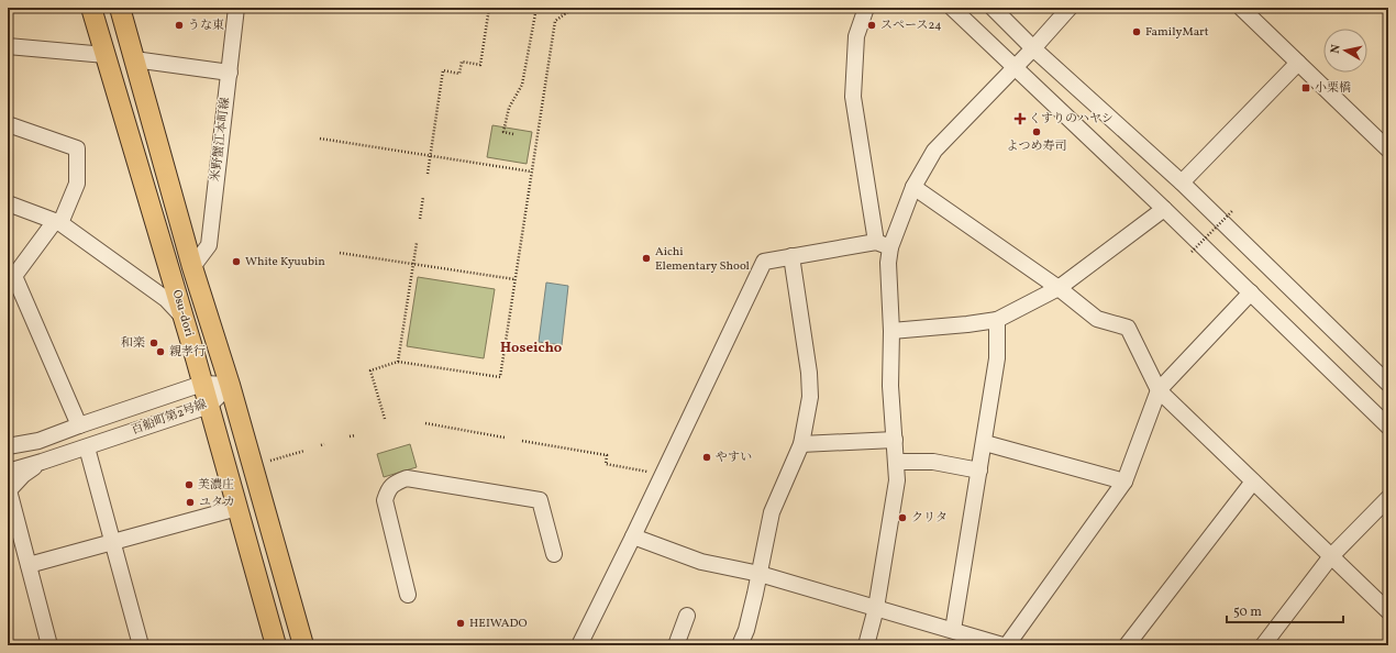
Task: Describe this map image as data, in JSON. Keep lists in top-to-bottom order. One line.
{"streets":{"main road":["Osu-dori"],"street":["米野蟹江本町線","百船町第2号線"]},"crossings":[["米野蟹江本町線","Osu-dori"],["Osu-dori","百船町第2号線"]],"districts":["Hoseicho"],"places":{"other":["うな東","スペース24","FamilyMart","よつめ寿司","Aichi Elementary Shool","White Kyuubin","和楽","親孝行","やすい","美濃庄","ユタカ","クリタ","HEIWADO"],"transit":["小栗橋"],"health":["くすりのハヤシ"]},"scale_bar":"50 m","north":"left"}
